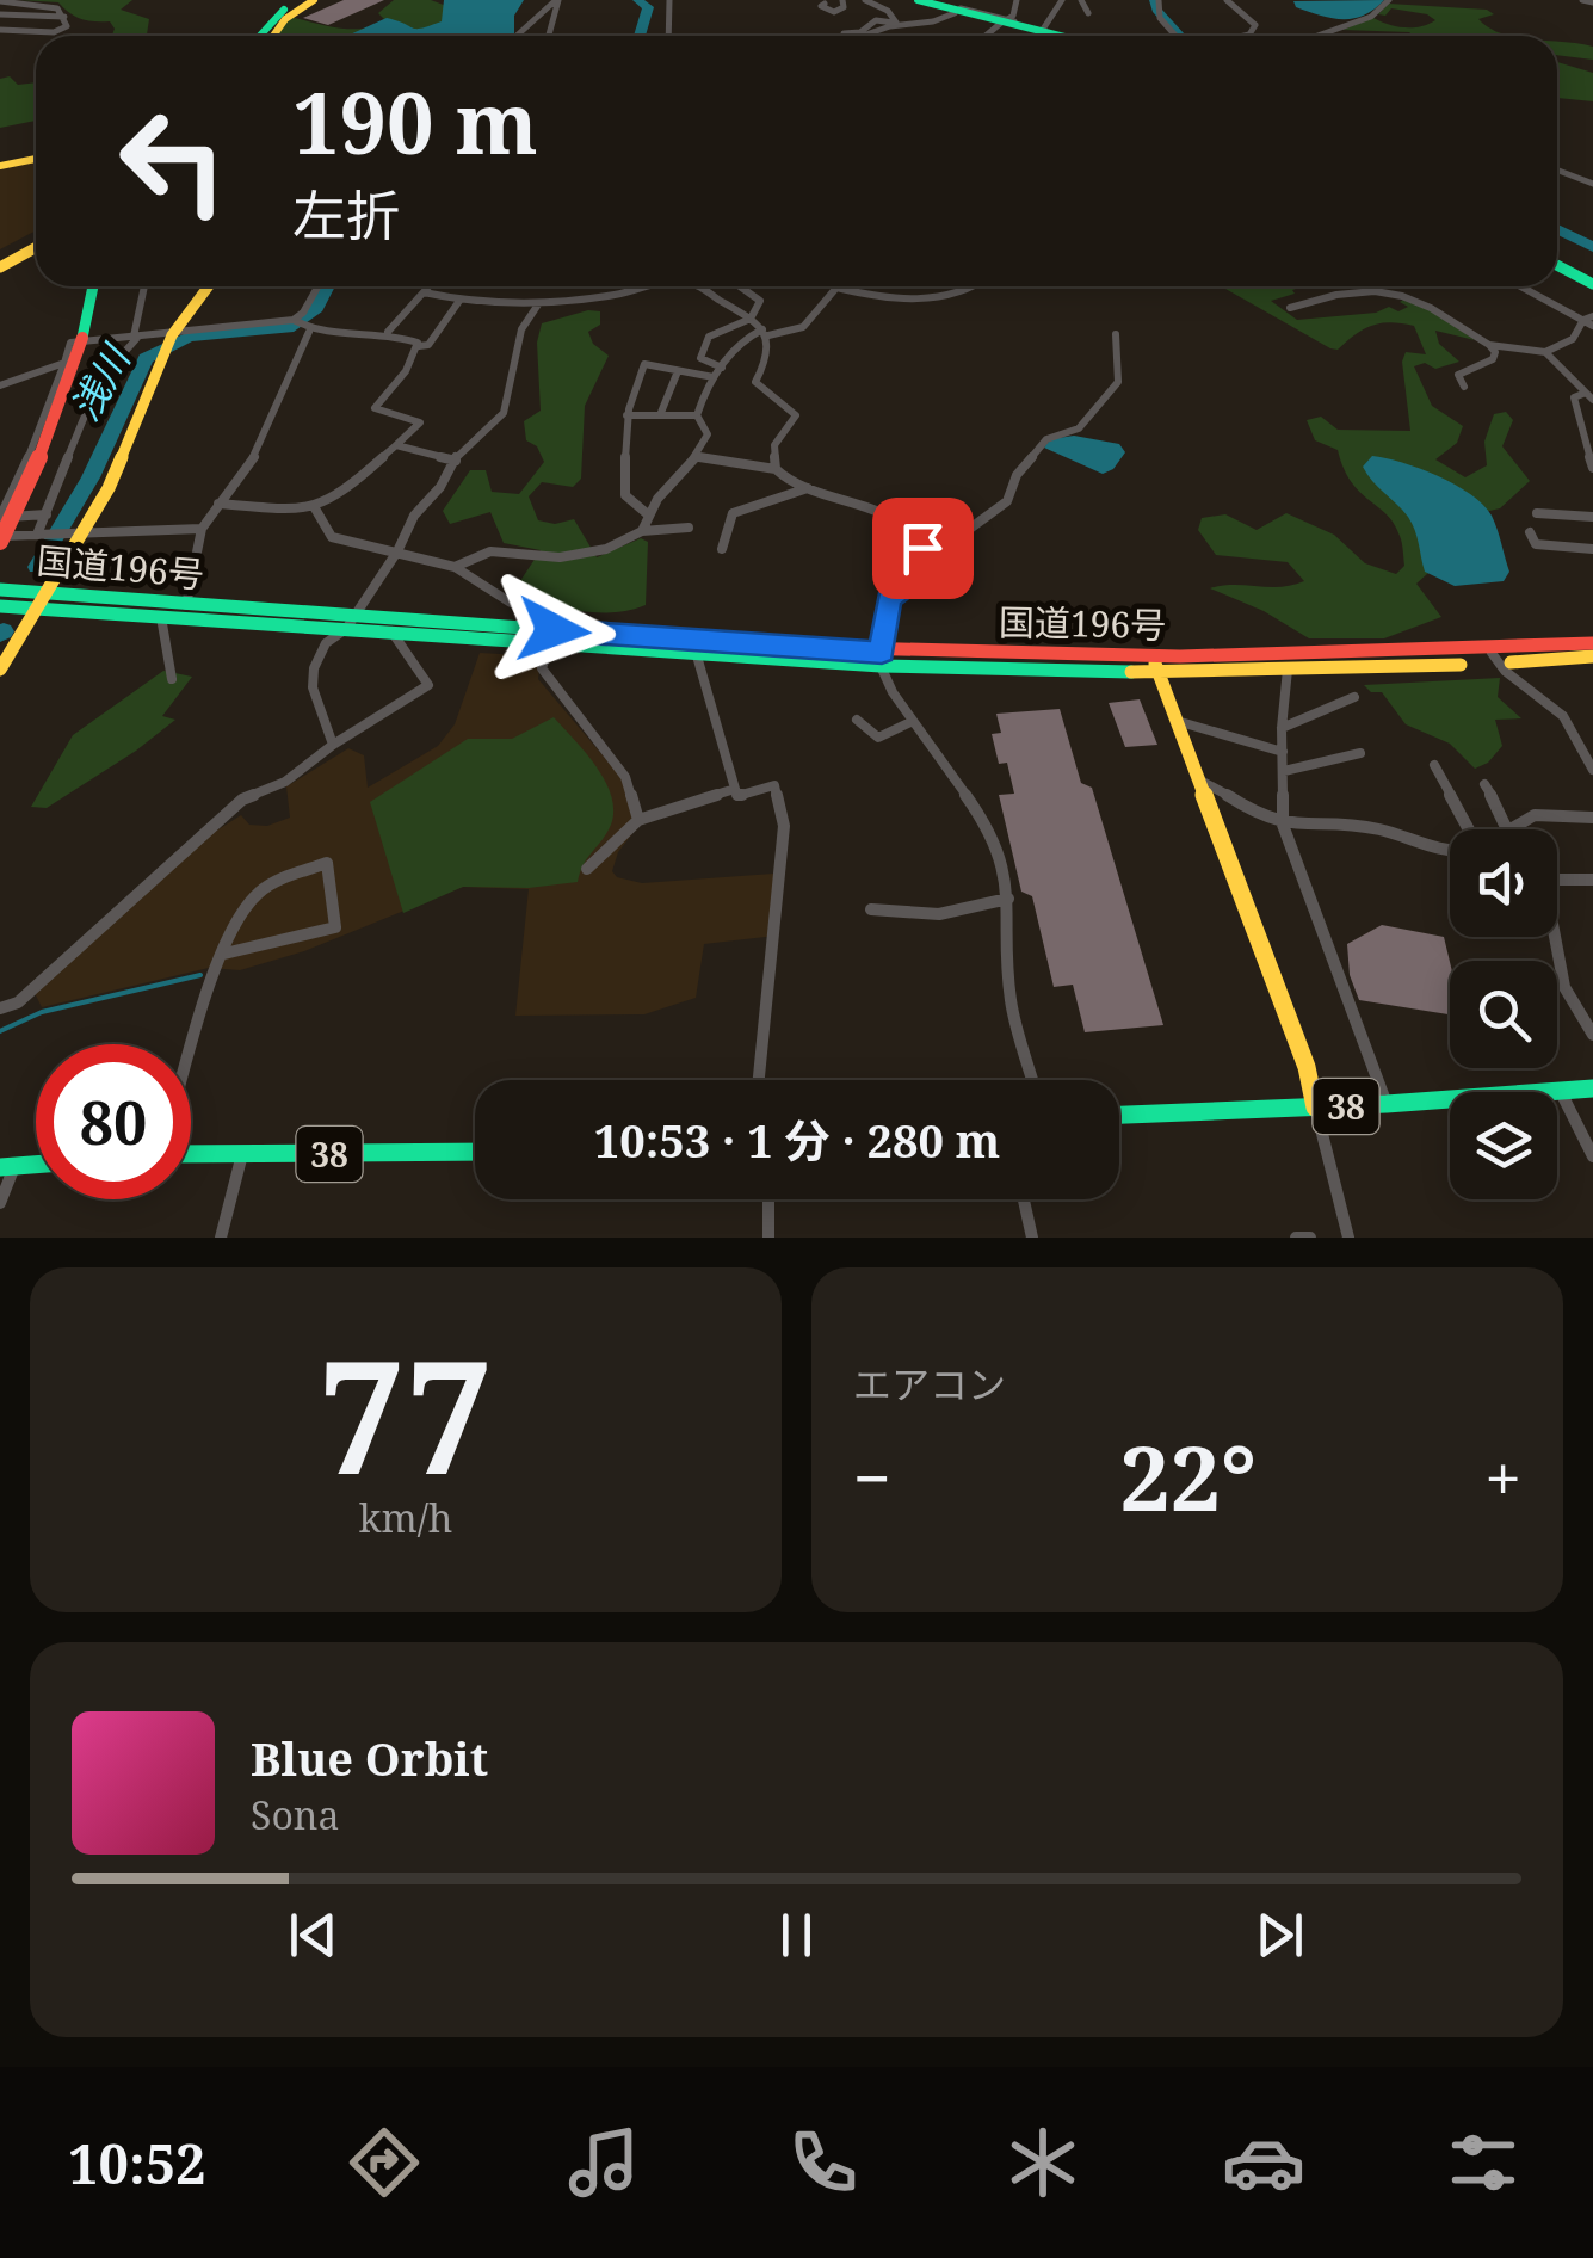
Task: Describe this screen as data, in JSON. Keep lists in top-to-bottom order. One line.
{"streets":{"main road":["国道196号","38"]},"water":["浅川"],"page":{"turn":["190 m","左折"],"limit":"80","trip":"10:53 · 1 分 · 280 m","tile":[["77","km/h"],"エアコン"],"heat":["−","22°","+"],"song":["Blue Orbit","Sona"],"tabs":"10:52"}}
